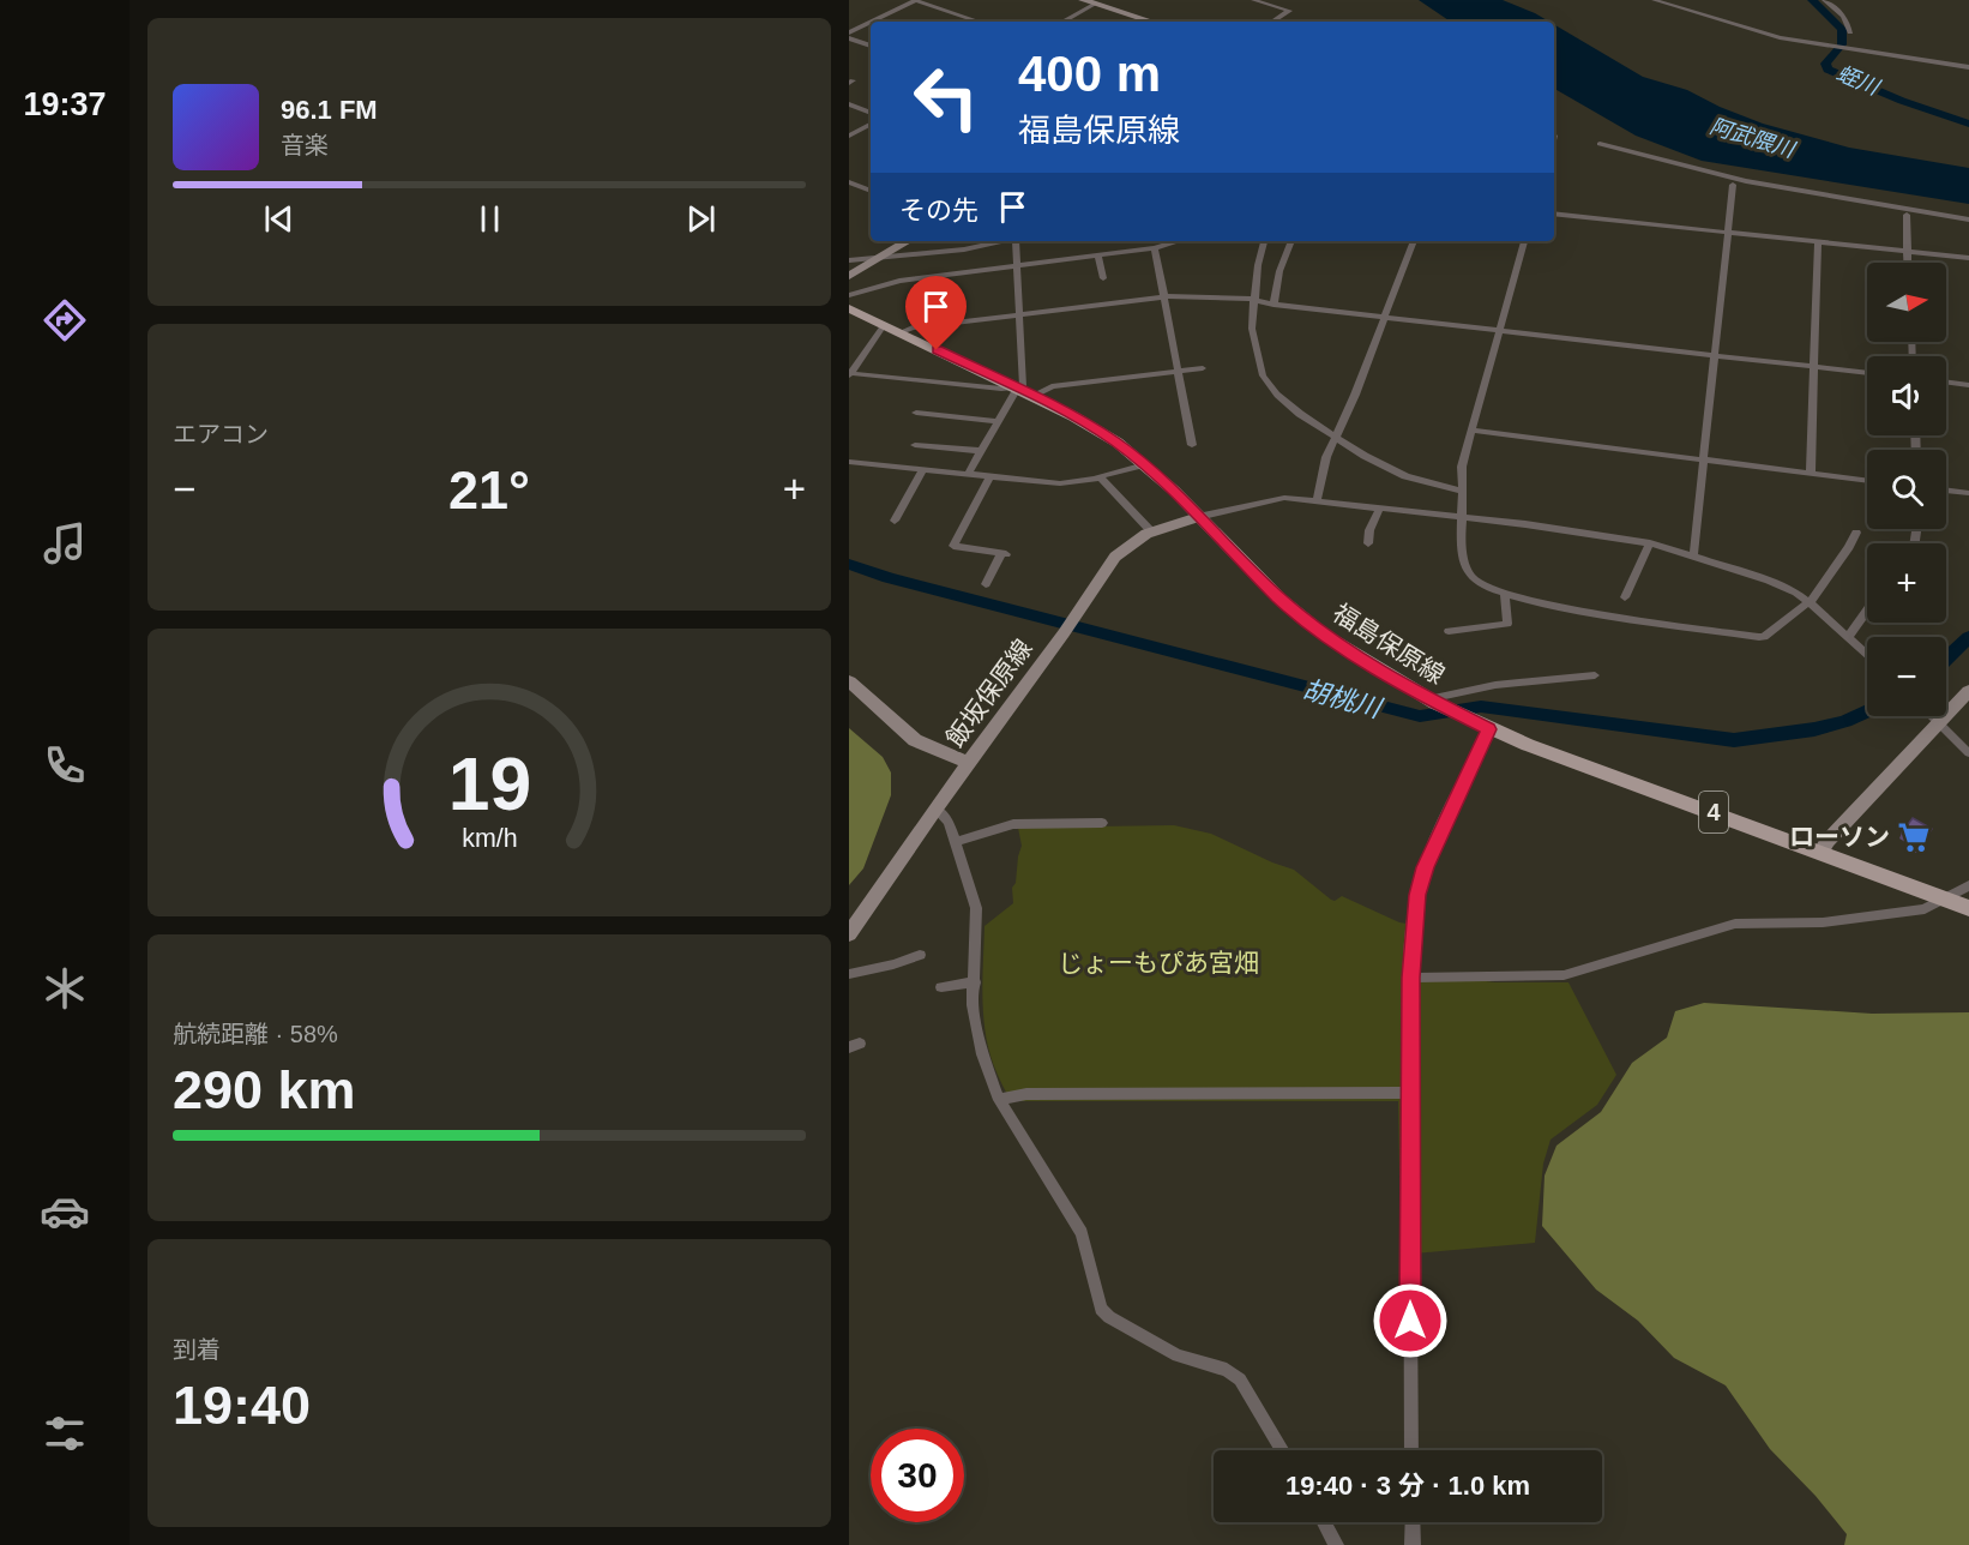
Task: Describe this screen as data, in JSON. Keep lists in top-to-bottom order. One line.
{"streets":{"main road":["福島保原線","飯坂保原線","4"]},"crossings":[["福島保原線","飯坂保原線"]],"water":["蛭川","阿武隈川","胡桃川"],"parks":["じょーもぴあ宮畑"],"places":{"supermarket":["ローソン"]},"north":"right","page":{"tabs":"19:37","turn":["400 m","福島保原線"],"song":["96.1 FM","音楽"],"then":"その先","map_buttons":["+","−"],"tile":["エアコン",["航続距離 · 58%","290 km"],["到着","19:40"]],"heat":["−","21°","+"],"limit":"30","trip":"19:40 · 3 分 · 1.0 km","gauge":["19","km/h"]}}
